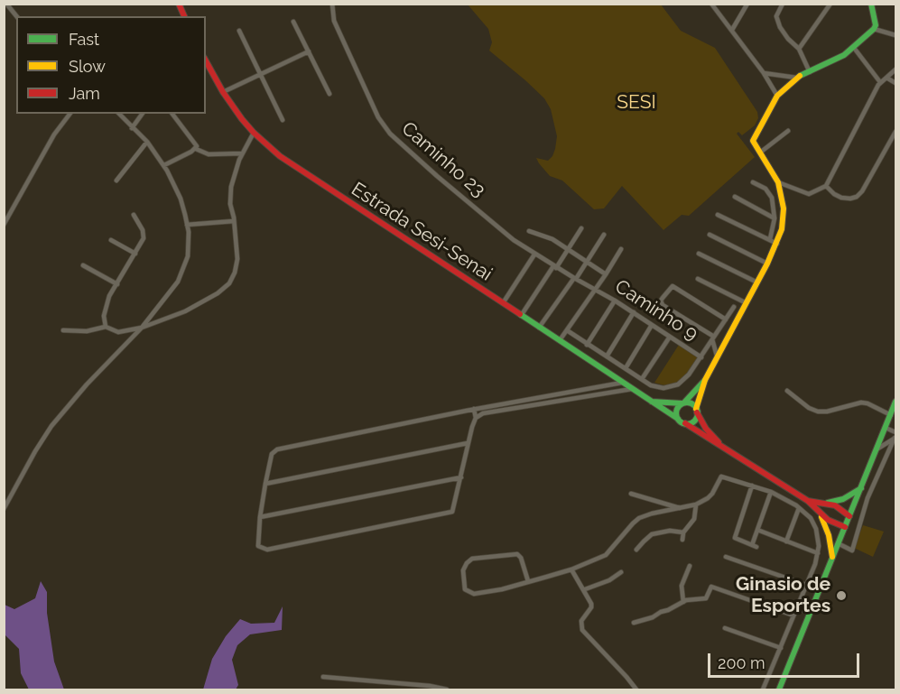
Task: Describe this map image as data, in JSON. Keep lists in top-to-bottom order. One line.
{"streets":{"street":["Caminho 23","Estrada Sesi-Senai","Caminho 9"]},"crossings":[["Caminho 23","Caminho 9"]],"parks":["SESI"],"places":["Ginasio de Esportes"],"legend":["Fast","Slow","Jam"],"scale_bar":"200 m"}
